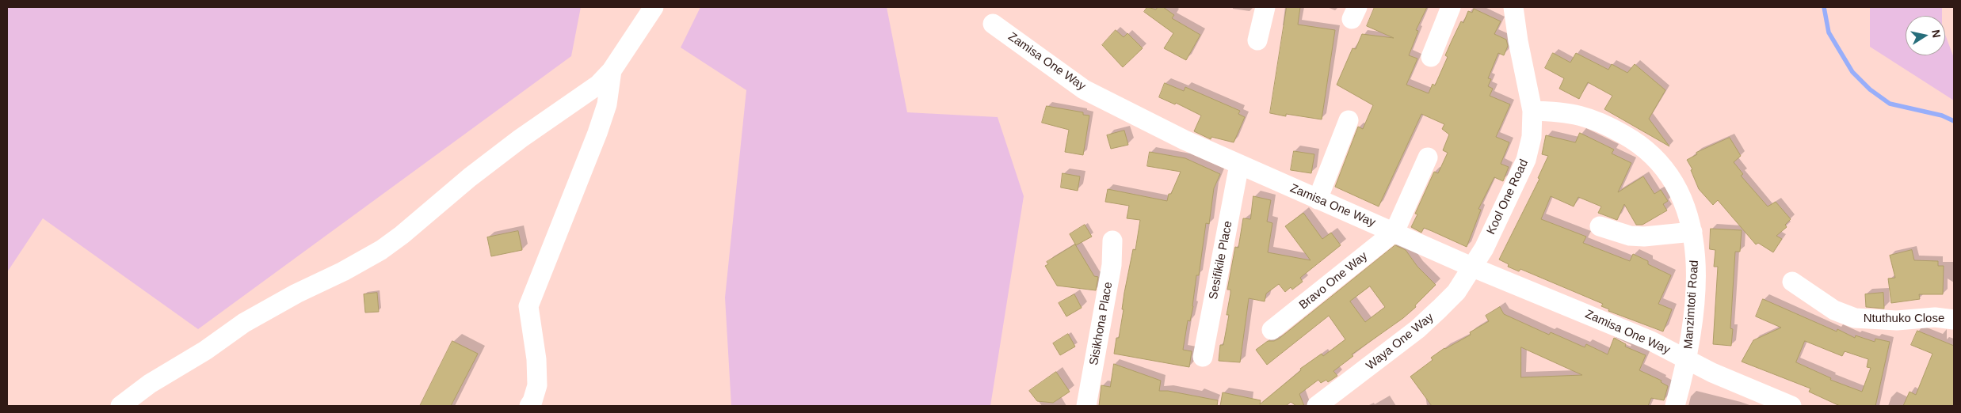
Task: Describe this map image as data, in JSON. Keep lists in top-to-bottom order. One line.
{"streets":{"street":["Zamisa One Way","Kool One Road","Sesifikile Place","Bravo One Way","Manzimtoti Road","Ntuthuko Close","Sisikhona Place","Waya One Way"]},"crossings":[["Zamisa One Way","Kool One Road"],["Zamisa One Way","Sesifikile Place"],["Zamisa One Way","Bravo One Way"],["Zamisa One Way","Manzimtoti Road"],["Zamisa One Way","Waya One Way"],["Kool One Road","Manzimtoti Road"],["Kool One Road","Waya One Way"]],"north":"right"}
